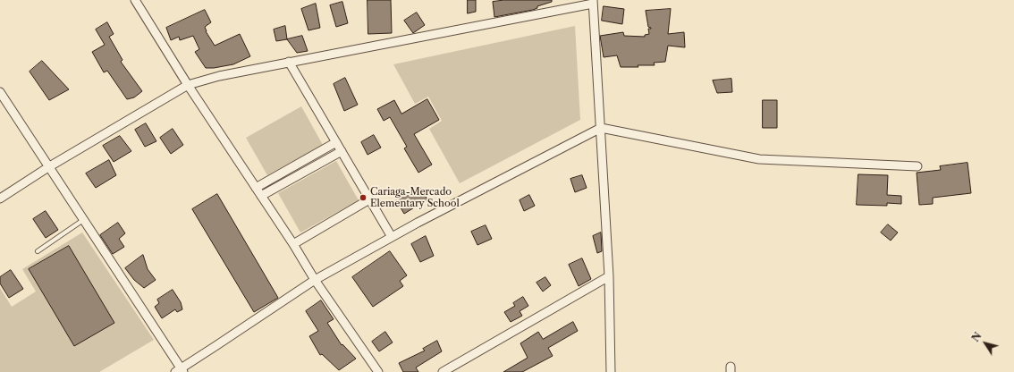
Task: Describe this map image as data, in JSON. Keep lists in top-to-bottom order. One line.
{"places":["Cariaga-Mercado Elementary School"],"north":"top left"}
